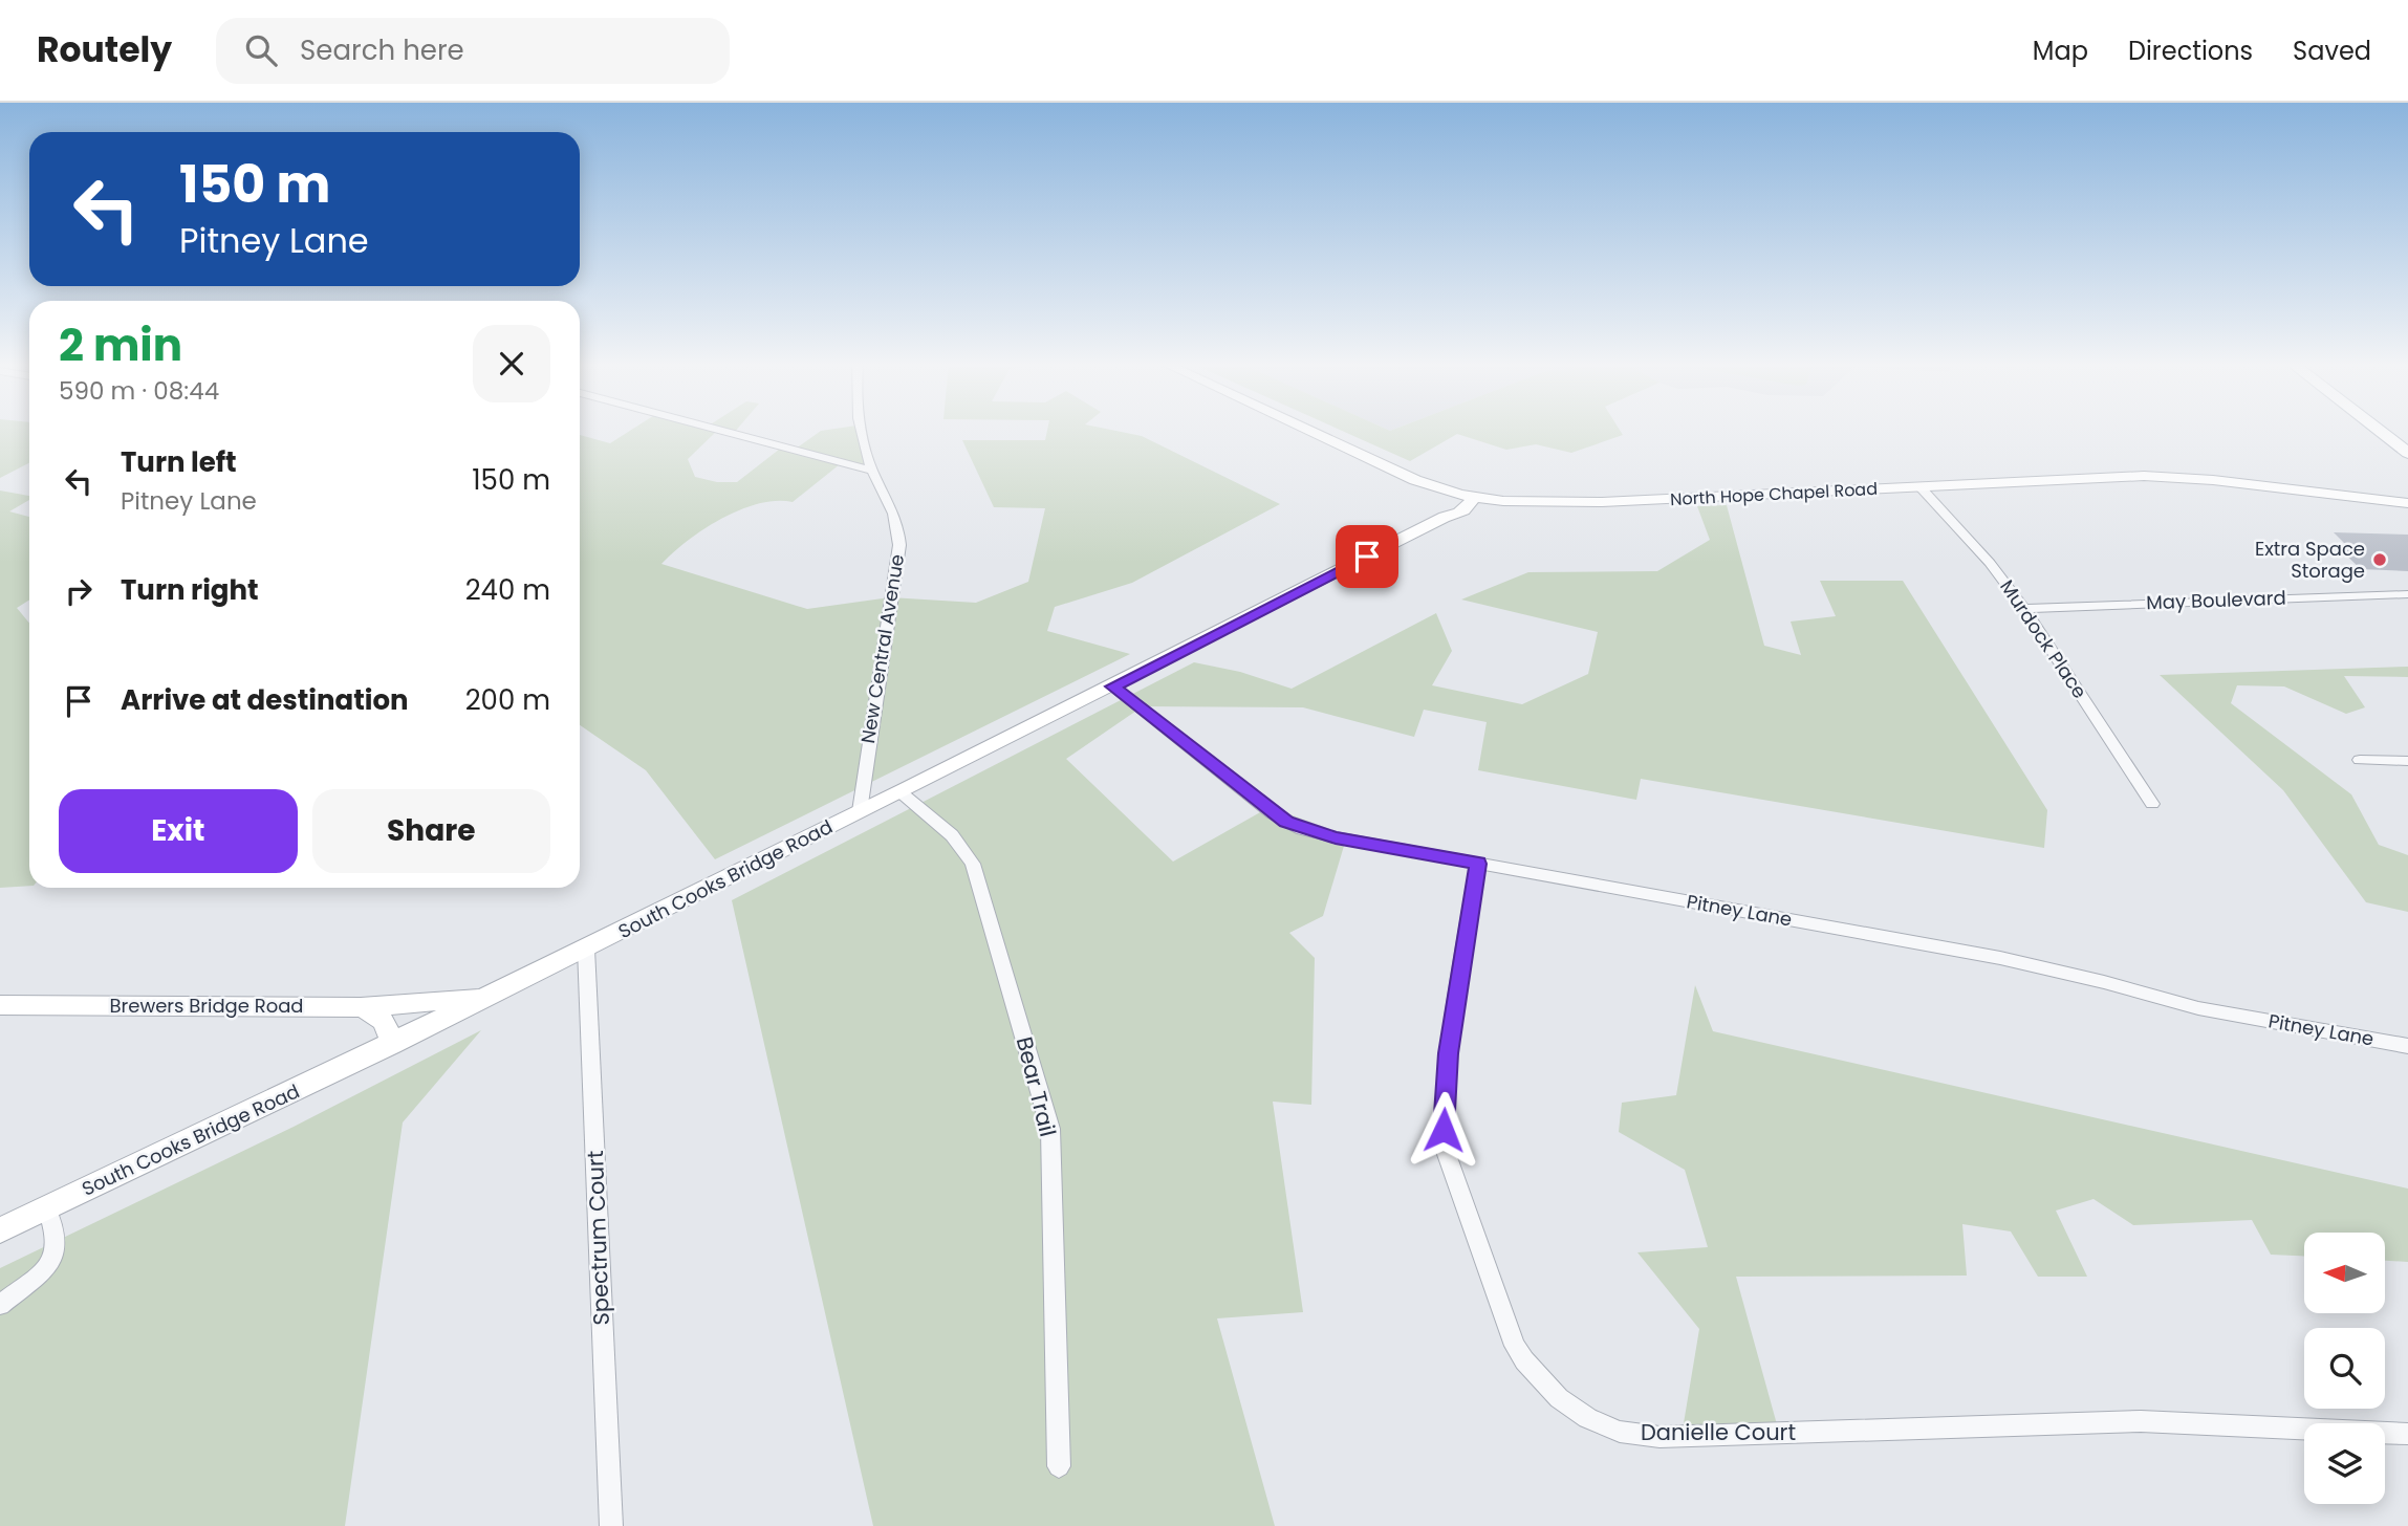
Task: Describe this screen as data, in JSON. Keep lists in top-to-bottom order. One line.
{"streets":{"street":["North Hope Chapel Road","May Boulevard","Murdock Place","New Central Avenue","South Cooks Bridge Road","Pitney Lane","Brewers Bridge Road","Bear Trail","Spectrum Court","Danielle Court"]},"crossings":[["North Hope Chapel Road","Murdock Place"],["North Hope Chapel Road","South Cooks Bridge Road"],["May Boulevard","Murdock Place"],["New Central Avenue","South Cooks Bridge Road"],["South Cooks Bridge Road","Pitney Lane"],["South Cooks Bridge Road","Brewers Bridge Road"],["South Cooks Bridge Road","Bear Trail"],["South Cooks Bridge Road","Spectrum Court"],["Pitney Lane","Danielle Court"]],"places":["Extra Space Storage"],"north":"left","page":{"header":"Routely","search":"Search here","nav":["Map","Directions","Saved"],"turn":["150 m","Pitney Lane"],"heading":["2 min","590 m · 08:44"],"list":[{"name":"Turn left","note":"Pitney Lane","value":"150 m"},{"name":"Turn right","value":"240 m"},{"name":"Arrive at destination","value":"200 m"}],"buttons":["Exit","Share"]}}
